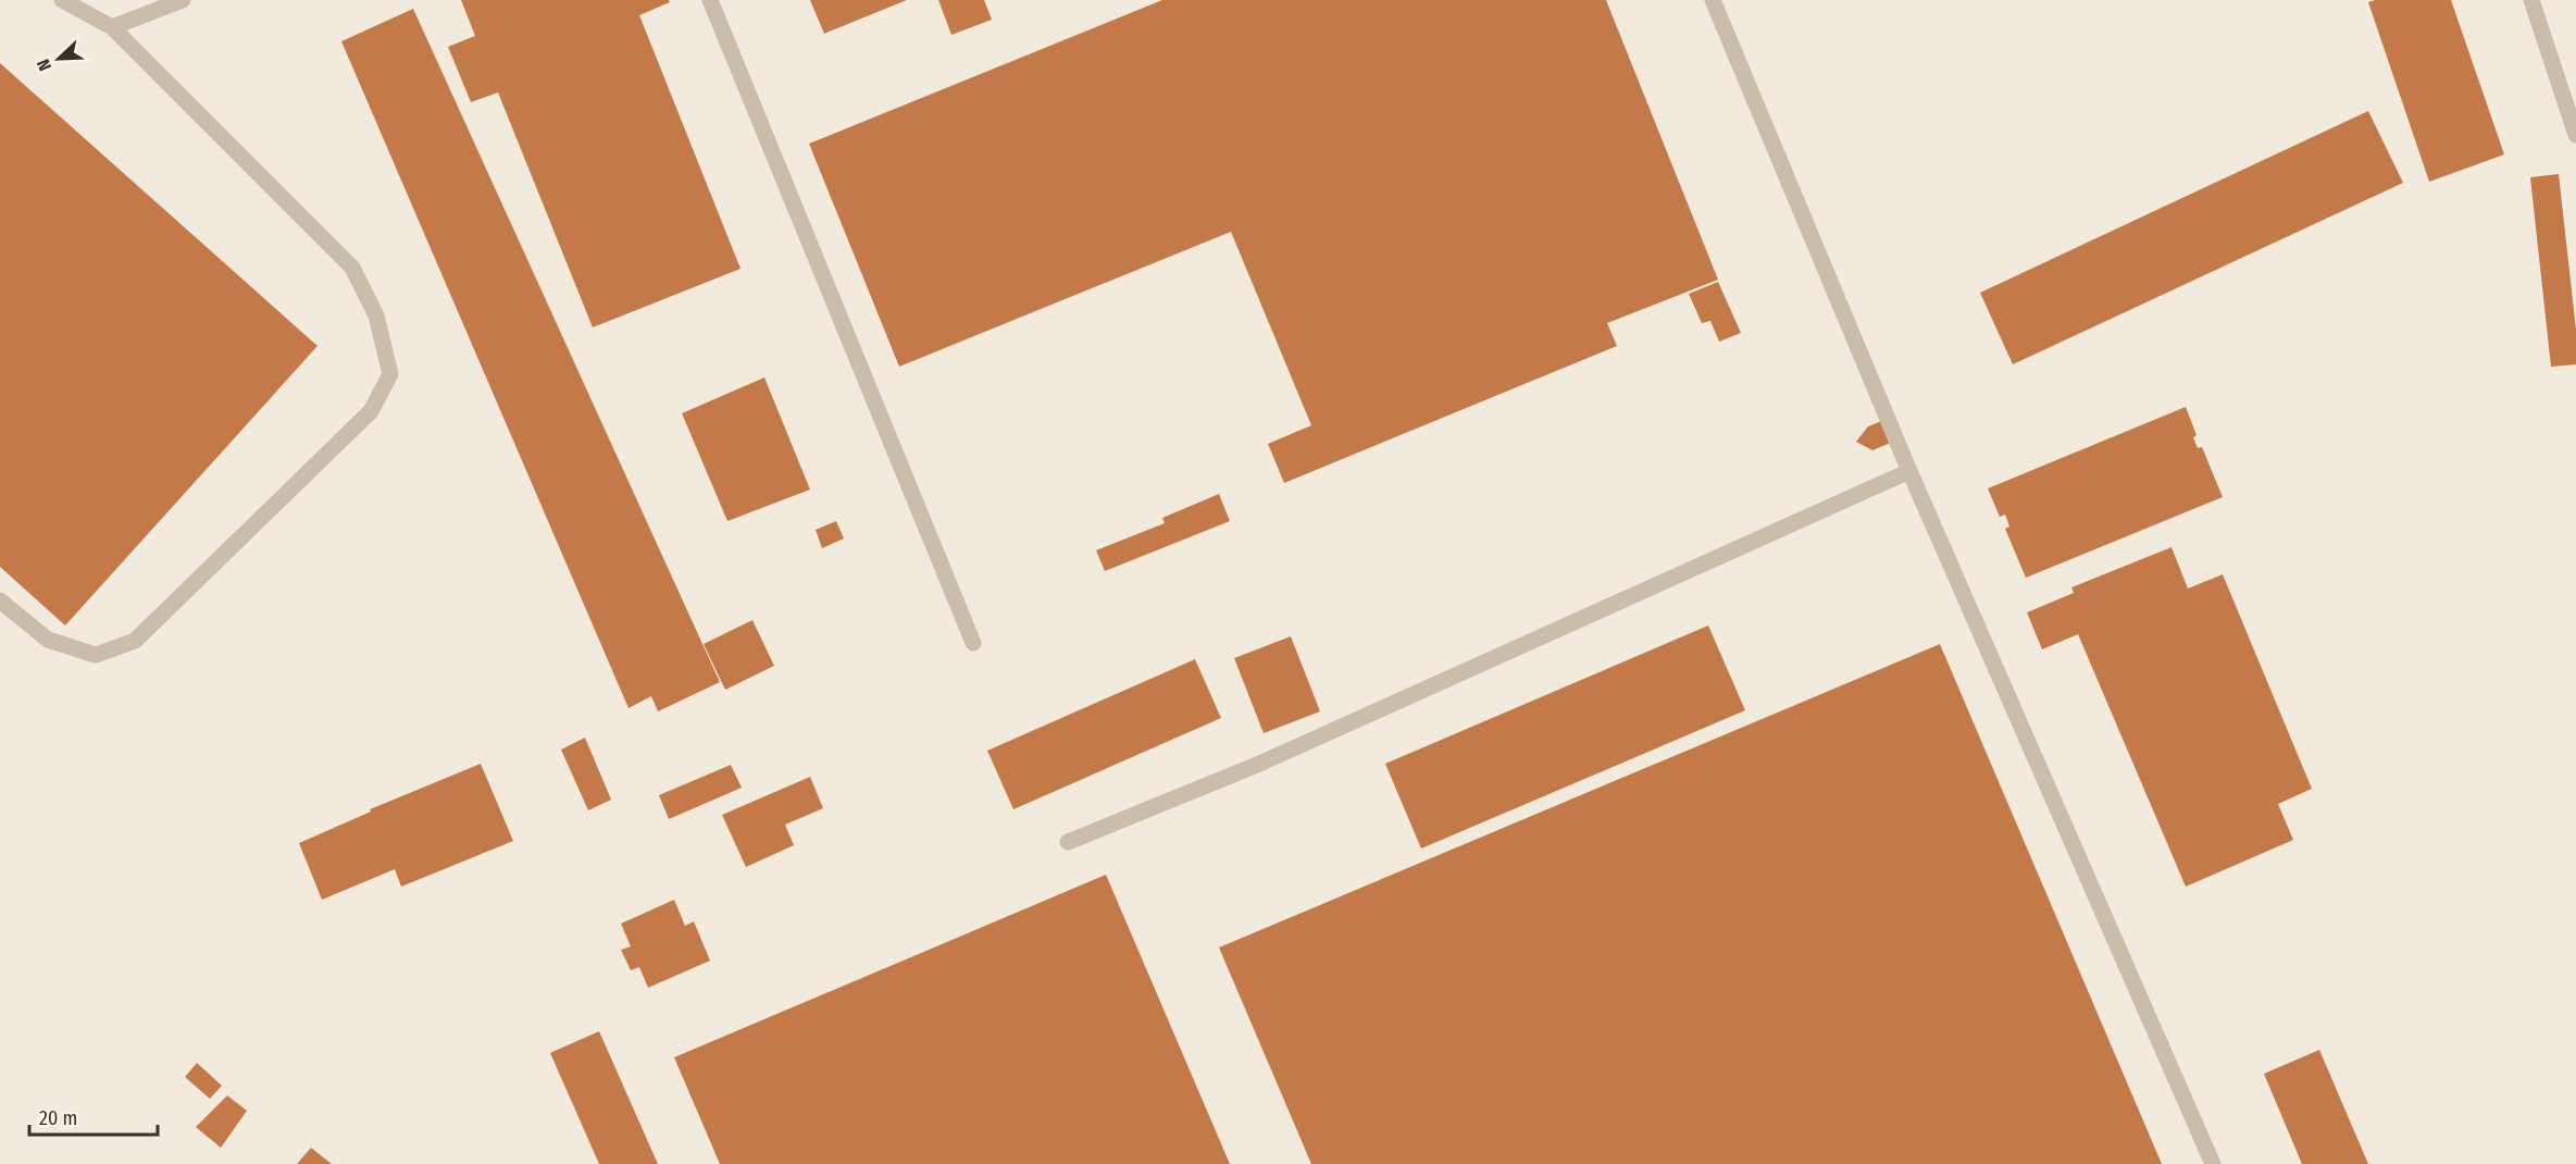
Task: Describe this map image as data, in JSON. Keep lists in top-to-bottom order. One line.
{"scale_bar":"20 m","north":"bottom left"}
